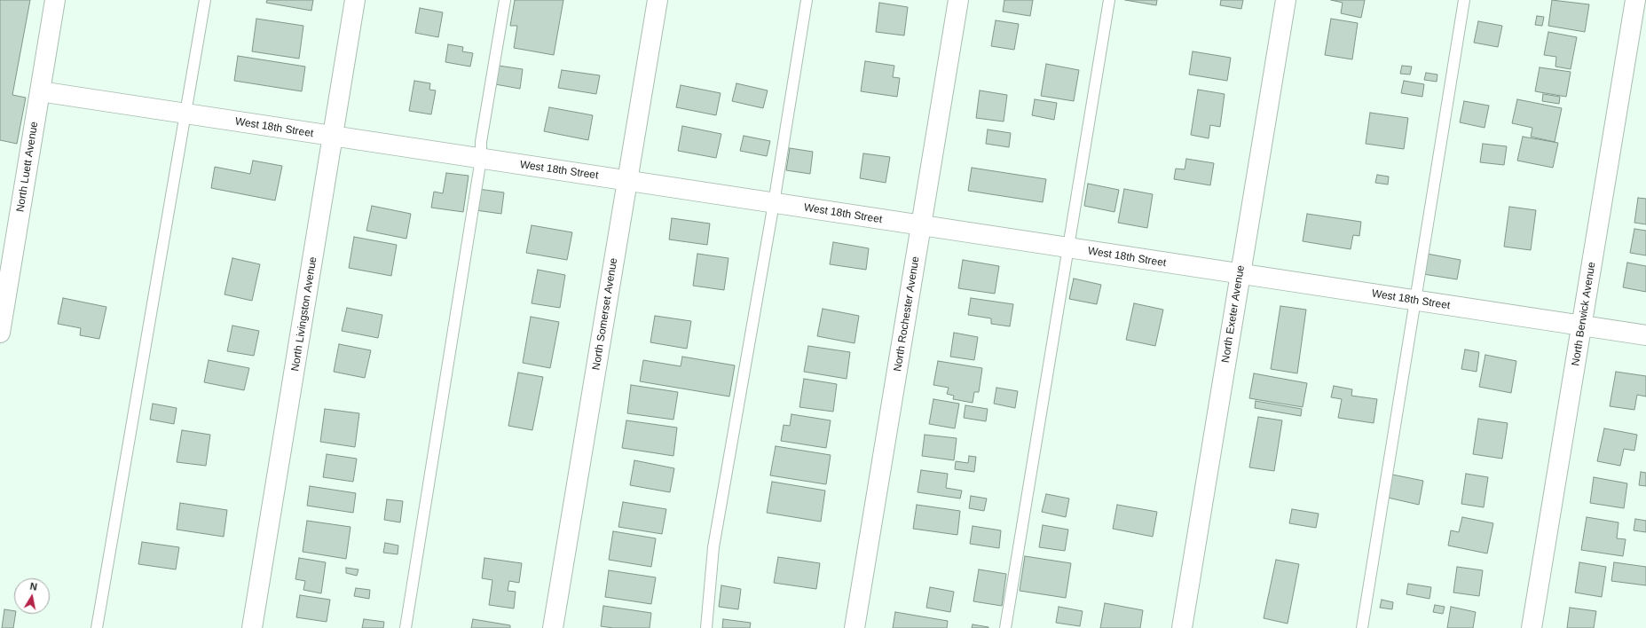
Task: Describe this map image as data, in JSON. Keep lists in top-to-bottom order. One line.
{"streets":{"street":["West 18th Street","North Luett Avenue","North Livingston Avenue","North Somerset Avenue","North Rochester Avenue","North Exeter Avenue","North Berwick Avenue"]},"crossings":[["West 18th Street","North Luett Avenue"],["West 18th Street","North Livingston Avenue"],["West 18th Street","North Somerset Avenue"],["West 18th Street","North Rochester Avenue"],["West 18th Street","North Exeter Avenue"],["West 18th Street","North Berwick Avenue"]],"north":"top"}
